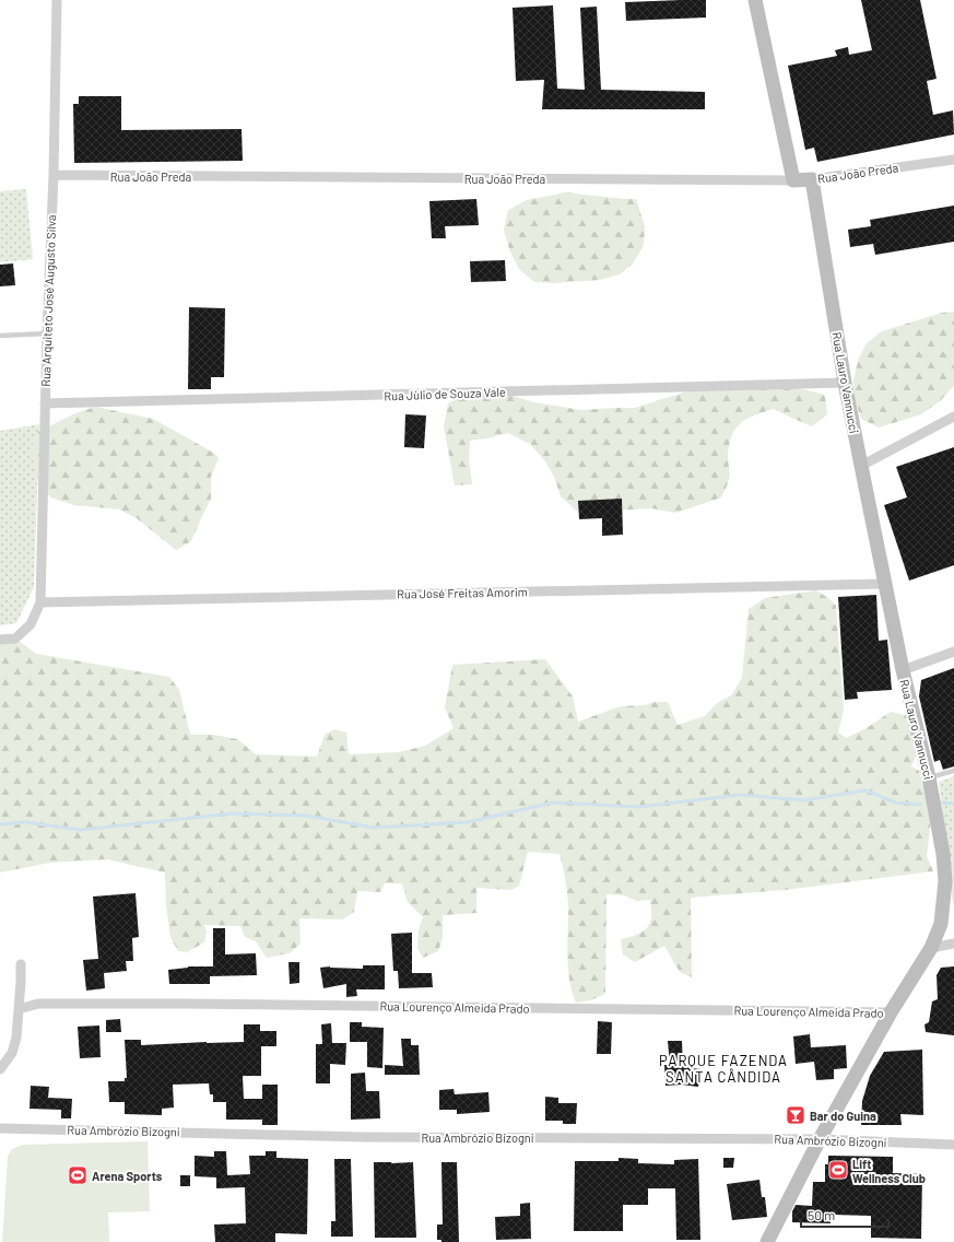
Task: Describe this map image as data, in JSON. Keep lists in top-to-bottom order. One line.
{"streets":{"street":["Rua João Preda","Rua Arquiteto José Augusto Silva","Rua Lauro Vannucci","Rua Jùlio de Souza Vale","Rua José Freitas Amorim","Rua Lourenço Almeida Prado","Rua Ambrózio Bizogni"]},"crossings":[["Rua João Preda","Rua Arquiteto José Augusto Silva"],["Rua João Preda","Rua Lauro Vannucci"],["Rua Arquiteto José Augusto Silva","Rua Jùlio de Souza Vale"],["Rua Arquiteto José Augusto Silva","Rua José Freitas Amorim"],["Rua Lauro Vannucci","Rua Jùlio de Souza Vale"],["Rua Lauro Vannucci","Rua José Freitas Amorim"],["Rua Lauro Vannucci","Rua Lourenço Almeida Prado"],["Rua Lauro Vannucci","Rua Ambrózio Bizogni"]],"districts":["PARQUE FAZENDA SANTA CÂNDIDA"],"places":{"bar":["Bar do Guina"],"sports":["Lift Wellness Club","Arena Sports"]},"scale_bar":"50 m"}
